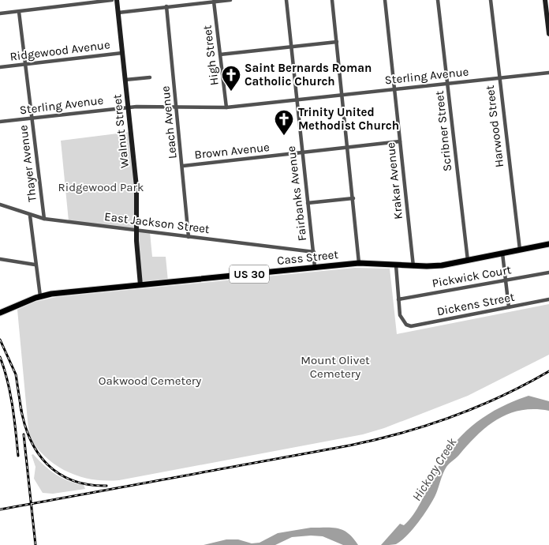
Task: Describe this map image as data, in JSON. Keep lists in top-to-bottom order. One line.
{"streets":{"main road":["Cass Street","US 30"],"street":["Ridgewood Avenue","High Street","Sterling Avenue","Leach Avenue","Harwood Street","Walnut Street","Scribner Street","Brown Avenue","Thayer Avenue","Krakar Avenue","Fairbanks Avenue","East Jackson Street","Pickwick Court","Dickens Street"]},"crossings":[["Ridgewood Avenue","Walnut Street"],["Ridgewood Avenue","Thayer Avenue"],["High Street","Sterling Avenue"],["Sterling Avenue","Leach Avenue"],["Sterling Avenue","Harwood Street"],["Sterling Avenue","Walnut Street"],["Sterling Avenue","Scribner Street"],["Sterling Avenue","Thayer Avenue"],["Sterling Avenue","Krakar Avenue"],["Sterling Avenue","Fairbanks Avenue"],["Leach Avenue","Brown Avenue"],["Leach Avenue","East Jackson Street"],["Harwood Street","Cass Street"],["Walnut Street","East Jackson Street"],["Walnut Street","Cass Street"],["Scribner Street","Cass Street"],["Brown Avenue","Krakar Avenue"],["Brown Avenue","Fairbanks Avenue"],["Thayer Avenue","East Jackson Street"],["Krakar Avenue","Cass Street"],["Fairbanks Avenue","East Jackson Street"],["Fairbanks Avenue","Cass Street"],["Pickwick Court","Dickens Street"]],"water":["Hickory Creek"],"parks":["Ridgewood Park","Mount Olivet Cemetery","Oakwood Cemetery"],"places":{"church":["Saint Bernards Roman Catholic Church","Trinity United Methodist Church"]}}
